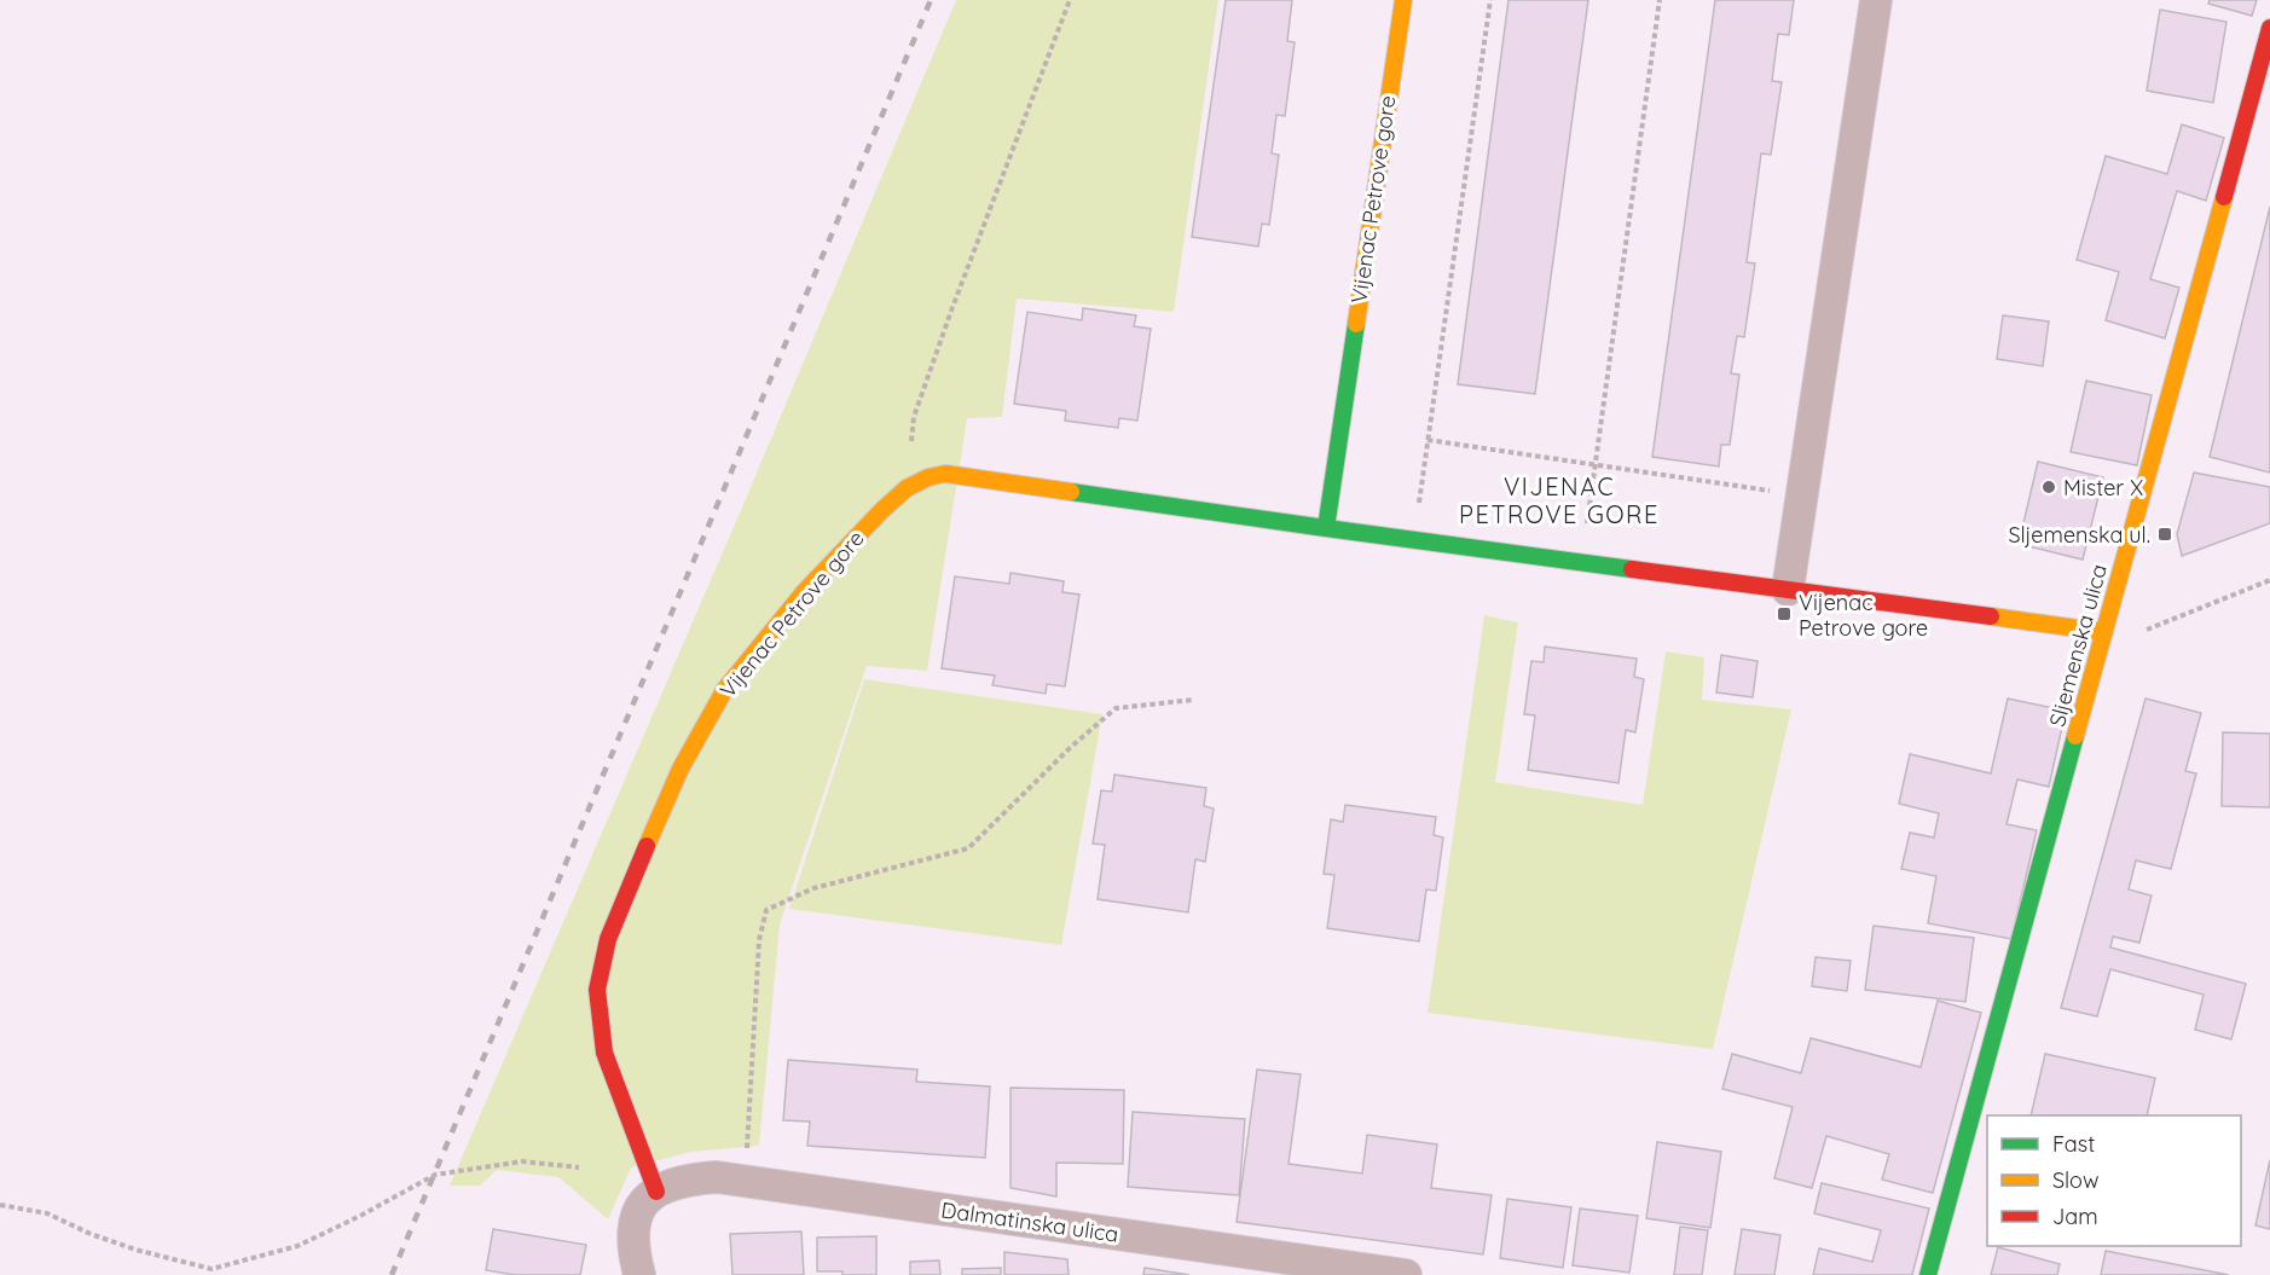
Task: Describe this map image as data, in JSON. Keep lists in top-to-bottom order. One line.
{"streets":{"street":["Vijenac Petrove gore","Sljemenska ulica","Dalmatinska ulica"]},"crossings":[["Vijenac Petrove gore","Sljemenska ulica"],["Vijenac Petrove gore","Dalmatinska ulica"]],"districts":["VIJENAC PETROVE GORE"],"places":{"other":["Mister X"],"transit":["Sljemenska ul.","Vijenac Petrove gore"]},"legend":["Fast","Slow","Jam"]}
